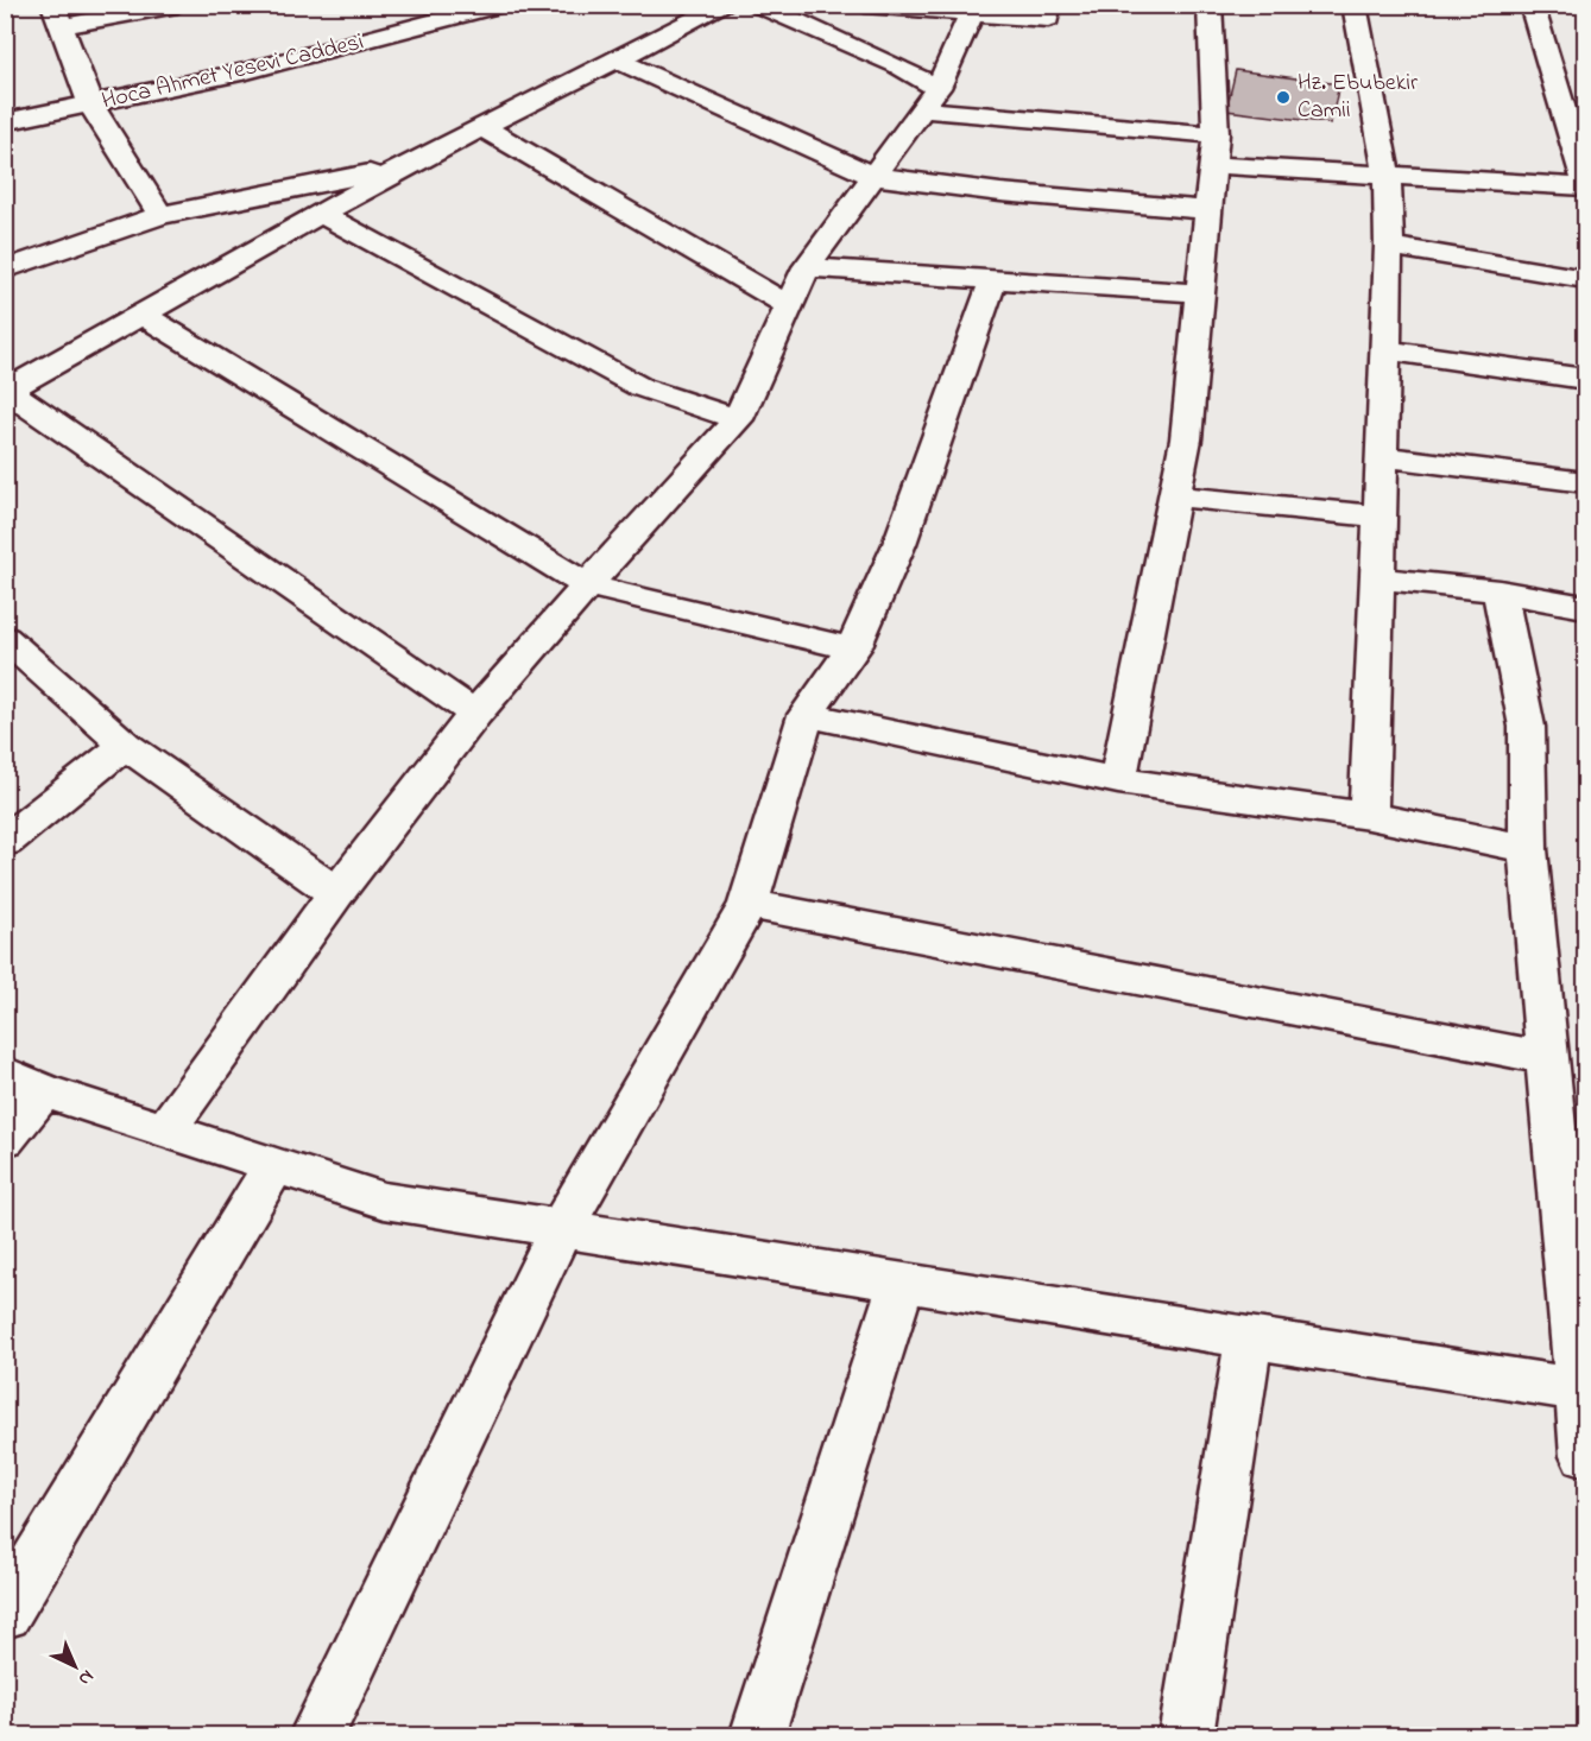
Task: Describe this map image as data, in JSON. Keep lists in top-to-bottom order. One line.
{"streets":{"street":["Hoca Ahmet Yesevi Caddesi"]},"places":["Hz. Ebubekir Camii"],"north":"bottom right"}
